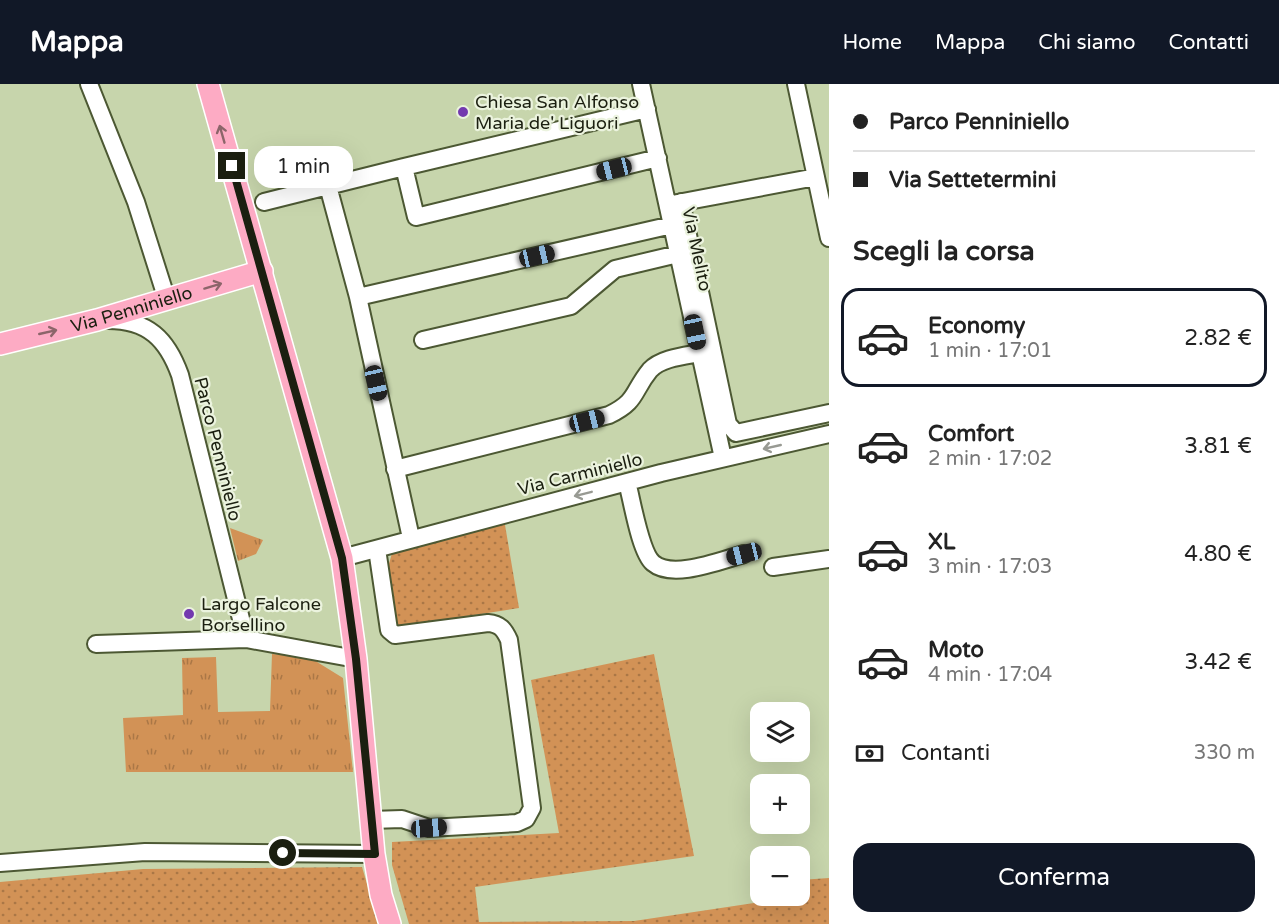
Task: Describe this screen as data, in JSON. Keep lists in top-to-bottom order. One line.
{"streets":{"main road":["Via Penniniello"],"street":["Via Melito","Parco Penniniello","Via Carminiello"]},"crossings":[["Via Melito","Via Carminiello"],["Via Penniniello","Parco Penniniello"]],"one_way":["Via Penniniello"],"places":["Chiesa San Alfonso Maria de' Liguori","Largo Falcone Borsellino"],"page":{"header":"Mappa","nav":["Home","Mappa","Chi siamo","Contatti"],"banner":["Parco Penniniello","Via Settetermini"],"bubble":"1 min","heading":"Scegli la corsa","list":[{"name":"Economy","note":"1 min · 17:01","value":"2.82 €"},{"name":"Comfort","note":"2 min · 17:02","value":"3.81 €"},{"name":"XL","note":"3 min · 17:03","value":"4.80 €"},{"name":"Moto","note":"4 min · 17:04","value":"3.42 €"}],"map_buttons":["+","−"],"pay":["Contanti","330 m"],"buttons":"Conferma"}}
